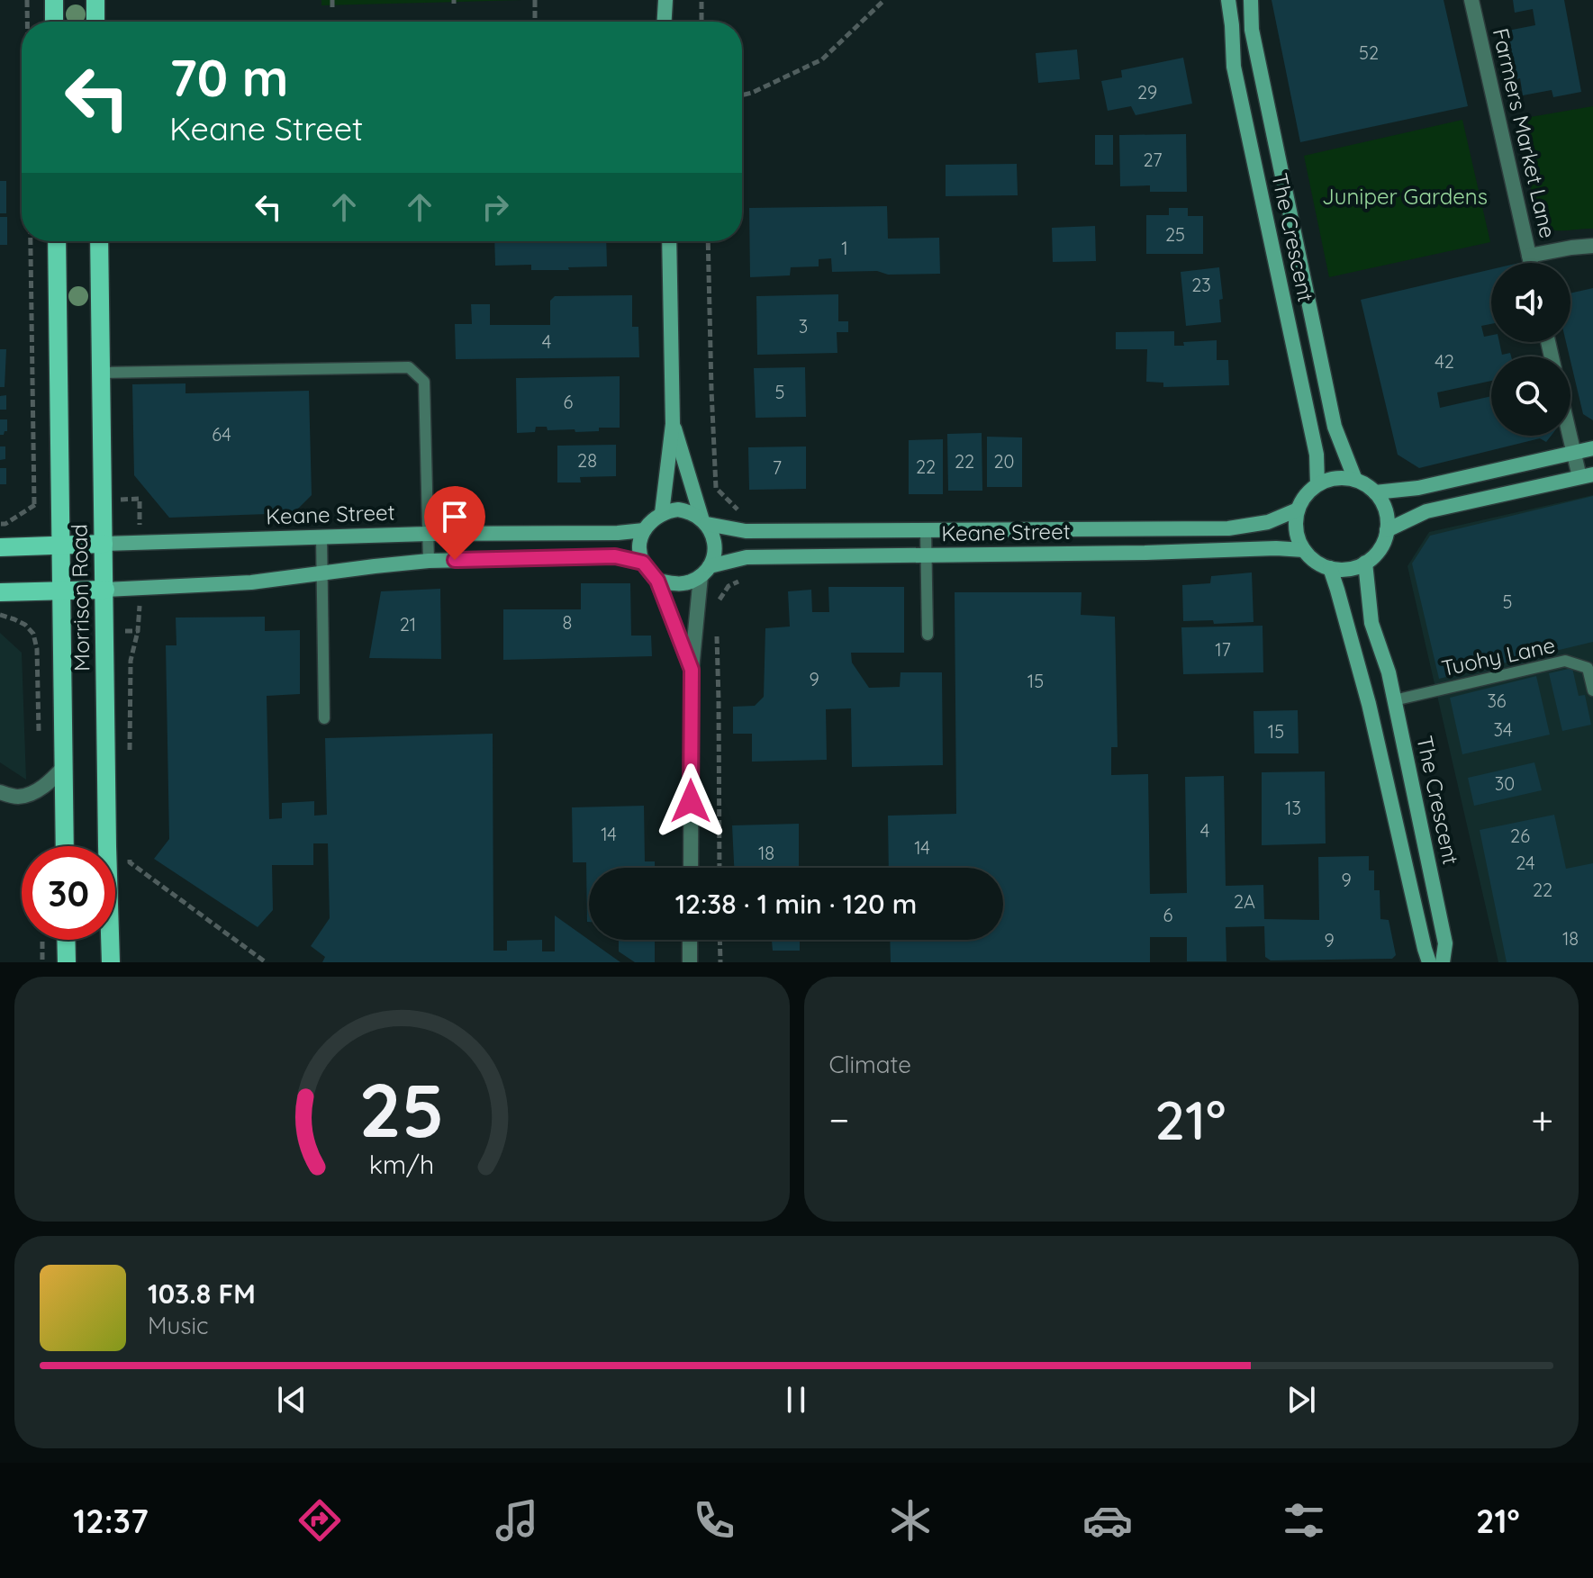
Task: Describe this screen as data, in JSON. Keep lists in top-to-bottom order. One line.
{"streets":{"main road":["Morrison Road"],"street":["Farmers Market Lane","The Crescent","Keane Street"],"lane":["Tuohy Lane"]},"crossings":[["The Crescent","Keane Street"],["The Crescent","Tuohy Lane"],["Keane Street","Morrison Road"]],"parks":["Juniper Gardens"],"house_numbers":["52","29","27","25","1","23","3","4","42","5","6","64","28","22","20","22","7","5","8","21","17","9","15","36","34","15","30","13","4","14","26","14","18","24","9","22","2A","6","18","9"],"page":{"turn":["70 m","Keane Street"],"limit":"30","trip":"12:38 · 1 min · 120 m","tile":"Climate","heat":["−","21°","+"],"song":["103.8 FM","Music"],"tabs":["12:37","21°"],"gauge":["25","km/h"]}}
